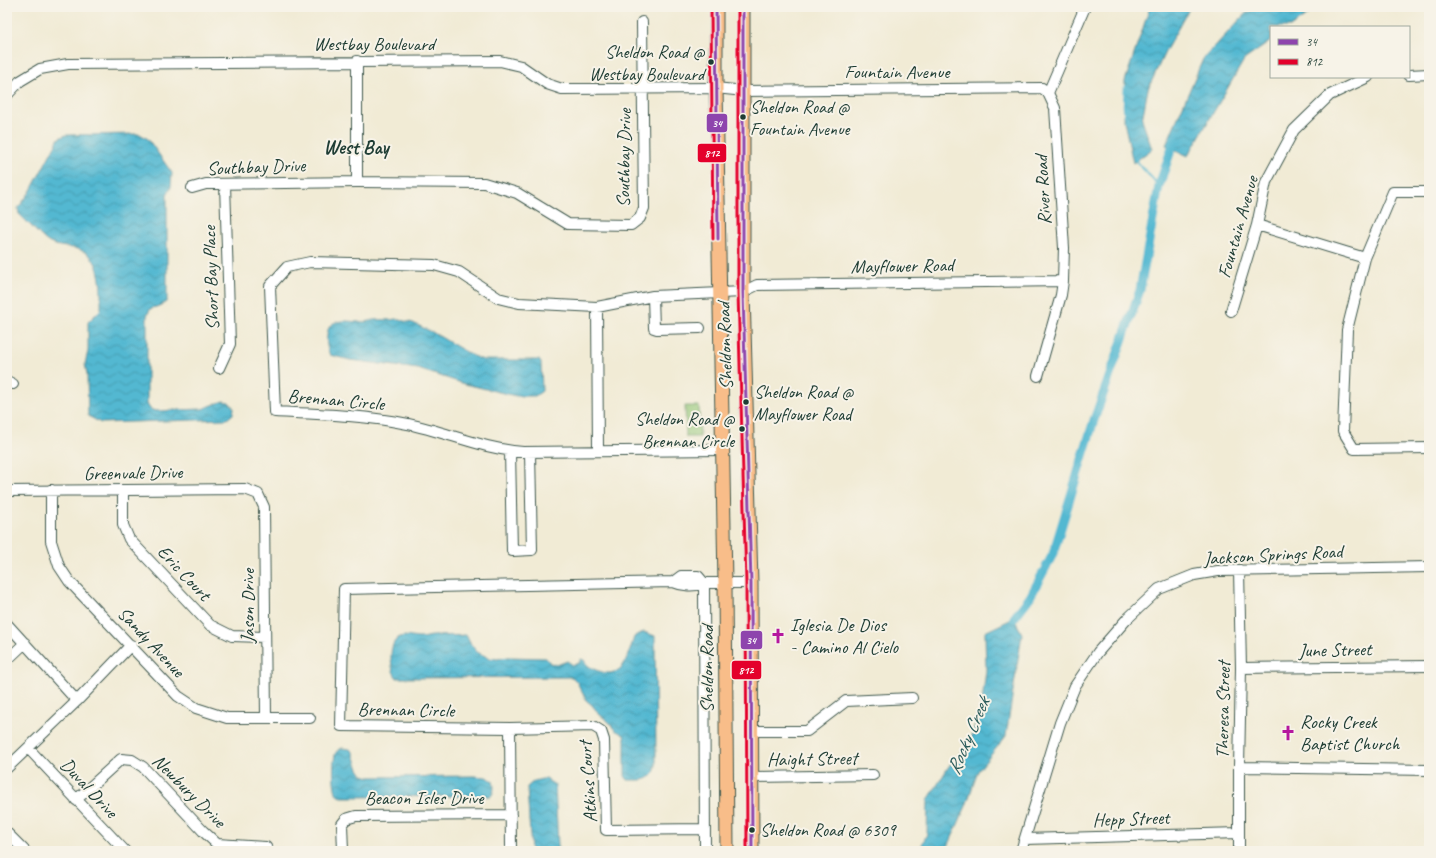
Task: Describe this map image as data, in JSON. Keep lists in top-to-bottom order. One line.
{"streets":{"main road":["Sheldon Road"],"street":["Westbay Boulevard","Fountain Avenue","Southbay Drive","River Road","Mayflower Road","Short Bay Place","Brennan Circle","Greenvale Drive","Jackson Springs Road","Eric Court","Jason Drive","Sandy Avenue","June Street","Theresa Street","Haight Street","Atkins Court","Duval Drive","Newbury Drive","Beacon Isles Drive","Hepp Street"]},"crossings":[["Westbay Boulevard","Fountain Avenue"],["Westbay Boulevard","Southbay Drive"],["Westbay Boulevard","Sheldon Road"],["Fountain Avenue","River Road"],["Fountain Avenue","Sheldon Road"],["Southbay Drive","Short Bay Place"],["River Road","Mayflower Road"],["Mayflower Road","Sheldon Road"],["Mayflower Road","Brennan Circle"],["Sheldon Road","Brennan Circle"],["Sheldon Road","Haight Street"],["Brennan Circle","Atkins Court"],["Greenvale Drive","Eric Court"],["Greenvale Drive","Jason Drive"],["Greenvale Drive","Sandy Avenue"],["Jackson Springs Road","Theresa Street"],["Jackson Springs Road","Hepp Street"],["Eric Court","Jason Drive"],["Jason Drive","Sandy Avenue"],["June Street","Theresa Street"],["Theresa Street","Hepp Street"],["Duval Drive","Newbury Drive"]],"districts":["West Bay"],"water":["Rocky Creek"],"places":{"other":["Sheldon Road @ Westbay Boulevard","Sheldon Road @ Fountain Avenue","Sheldon Road @ Mayflower Road","Sheldon Road @ Brennan Circle","Sheldon Road @ 6309"],"church":["Iglesia De Dios - Camino Al Cielo","Rocky Creek Baptist Church"]},"lines":["transit line 34","transit line 812"],"legend":["34","812"]}
